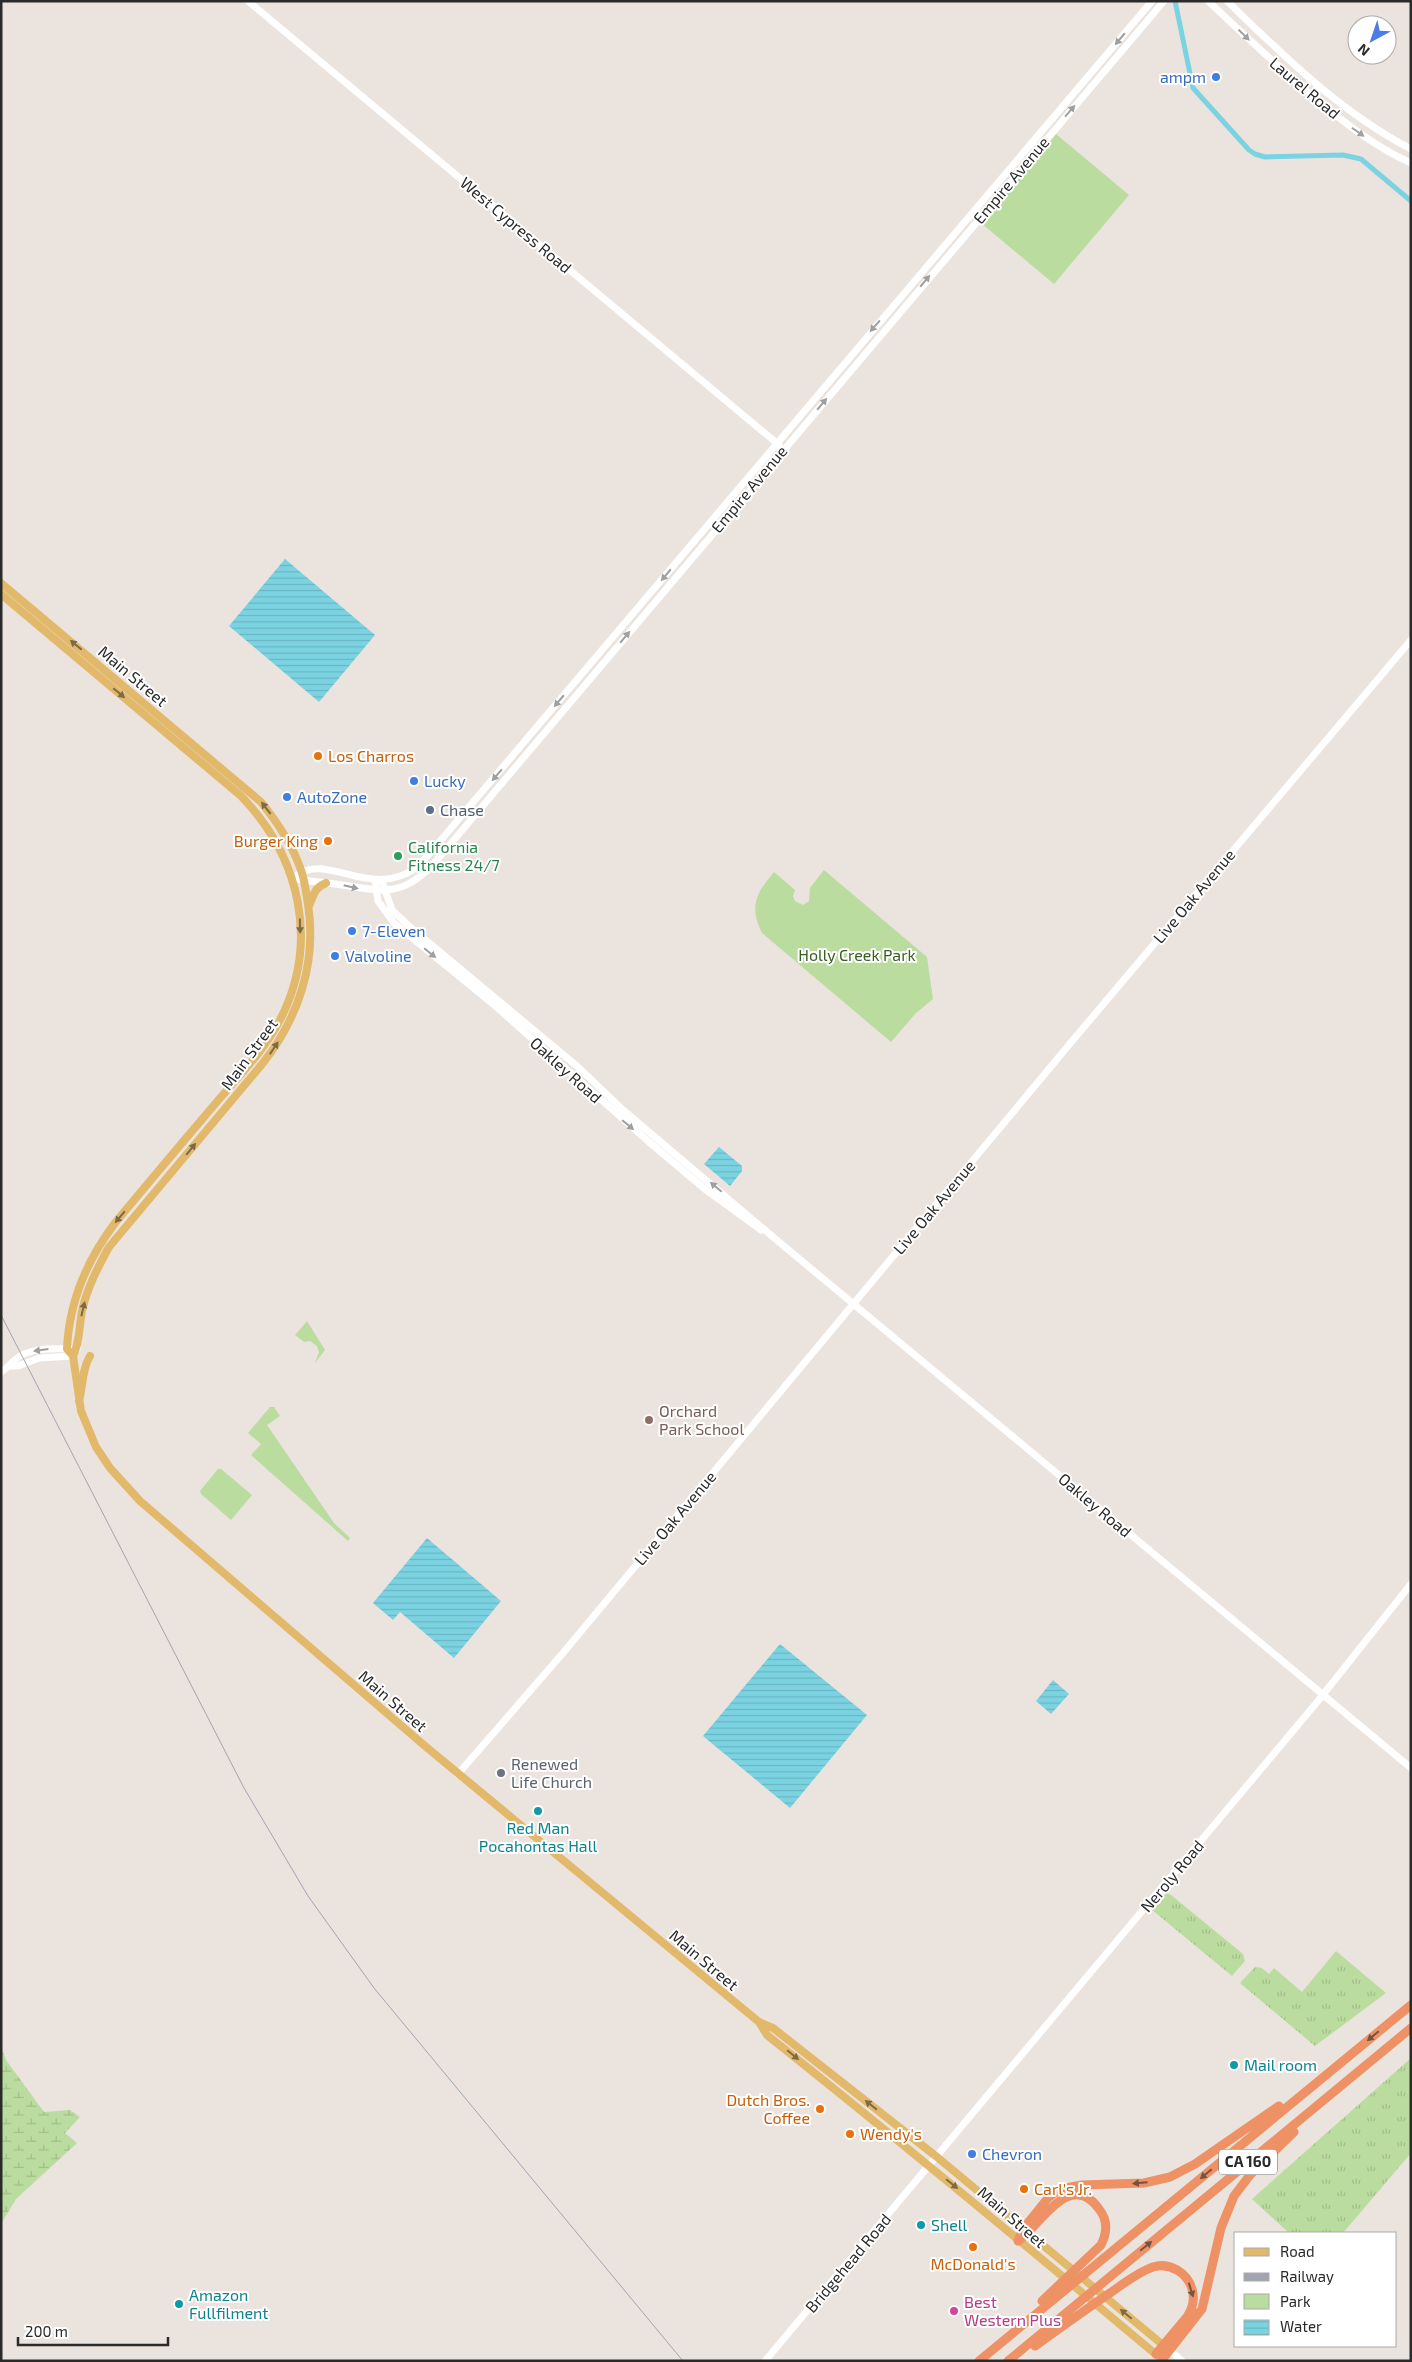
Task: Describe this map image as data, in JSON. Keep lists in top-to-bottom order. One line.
{"streets":{"highway":["CA 160"],"main road":["Main Street"],"street":["Laurel Road","Empire Avenue","West Cypress Road","Live Oak Avenue","Oakley Road","Neroly Road","Bridgehead Road"]},"crossings":[["Empire Avenue","West Cypress Road"],["Empire Avenue","Main Street"],["Empire Avenue","Oakley Road"],["Main Street","Live Oak Avenue"],["Main Street","Neroly Road"],["Main Street","Bridgehead Road"],["Live Oak Avenue","Oakley Road"],["Oakley Road","Neroly Road"],["Neroly Road","Bridgehead Road"]],"parks":["Holly Creek Park"],"places":["ampm","Los Charros","Lucky","AutoZone","Chase","Burger King","California Fitness 24/7","7-Eleven","Valvoline","Orchard Park School","Renewed Life Church","Red Man Pocahontas Hall","Mail room","Dutch Bros. Coffee","Wendy's","Chevron","Carl's Jr.","Shell","McDonald's","Amazon Fullfilment","Best Western Plus"],"legend":["Road","Railway","Park","Water"],"scale_bar":"200 m","north":"bottom left"}
